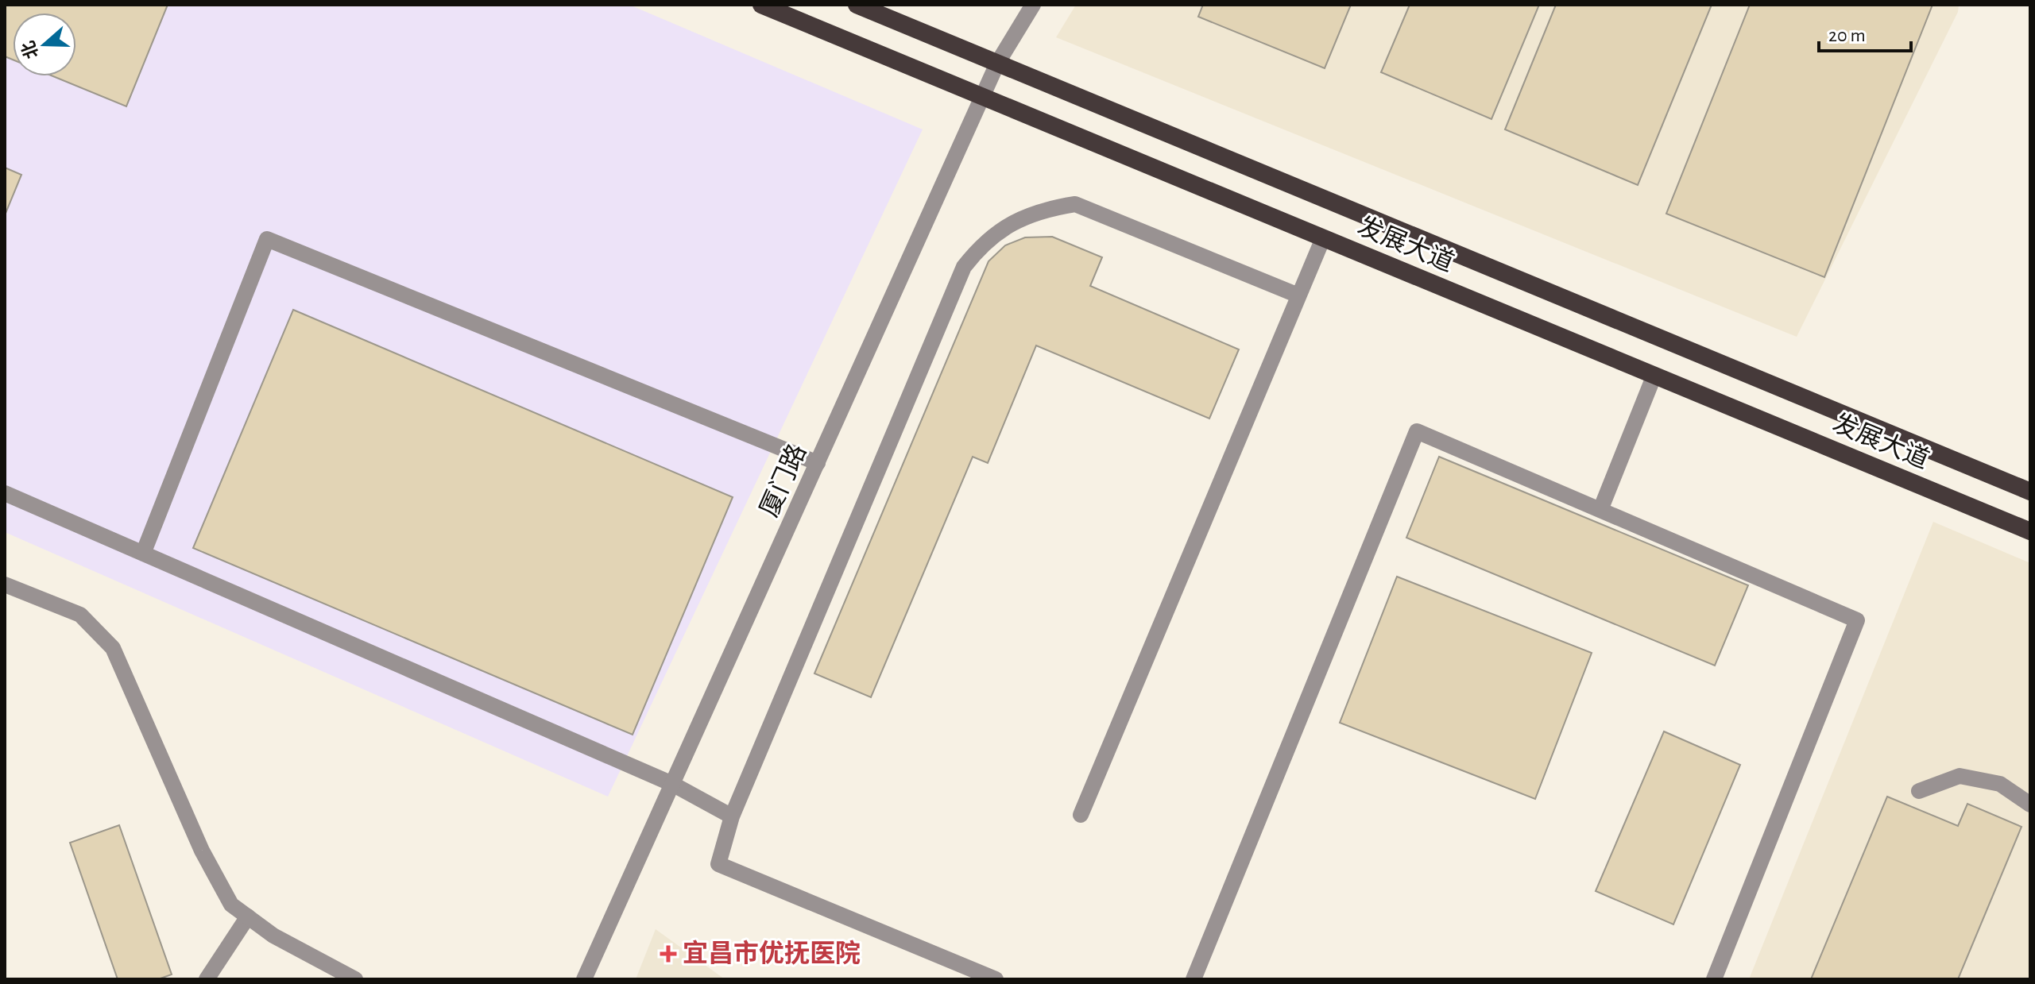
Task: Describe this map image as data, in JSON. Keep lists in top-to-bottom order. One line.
{"streets":{"highway":["发展大道"],"street":["厦门路"]},"crossings":[["发展大道","厦门路"]],"places":{"health":["宜昌市优抚医院"]},"scale_bar":"20 m","north":"left"}
